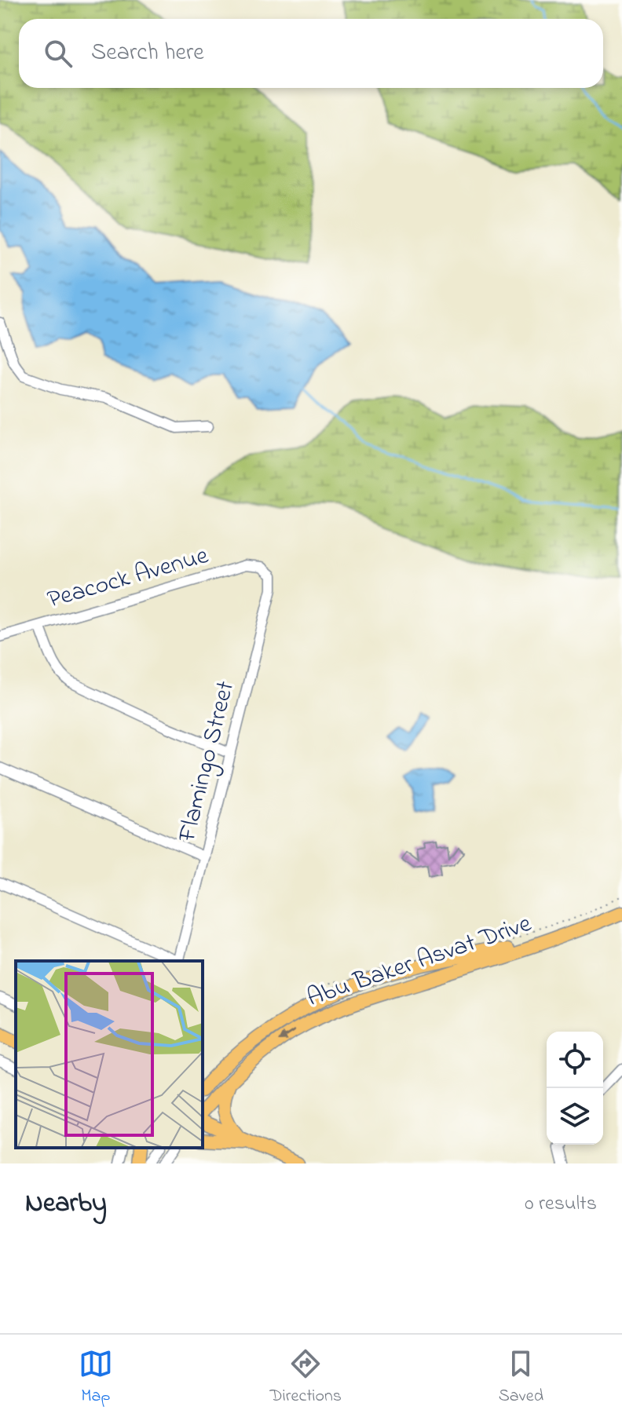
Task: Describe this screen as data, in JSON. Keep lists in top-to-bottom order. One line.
{"streets":{"main road":["Abu Baker Asvat Drive"],"street":["Peacock Avenue","Flamingo Street"]},"crossings":[["Peacock Avenue","Flamingo Street"]],"page":{"search":"Search here","heading":["Nearby","0 results"],"nav":["Map","Directions","Saved"]}}
